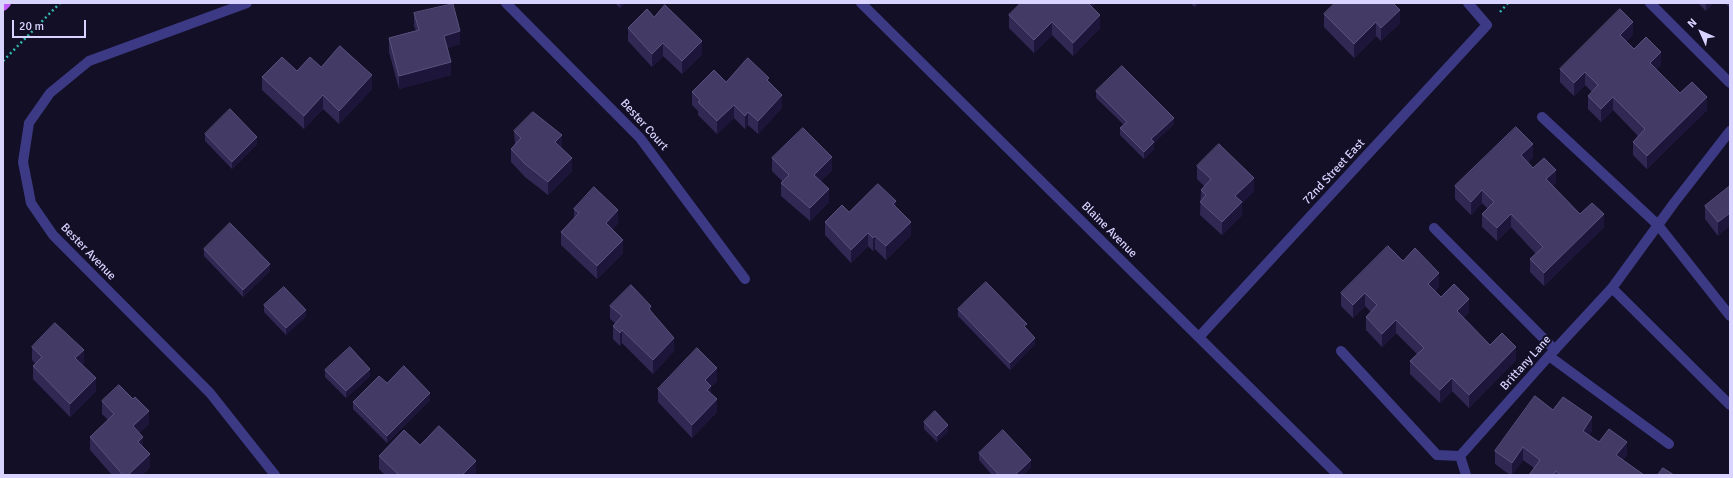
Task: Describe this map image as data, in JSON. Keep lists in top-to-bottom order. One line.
{"streets":{"street":["Bester Court","72nd Street East","Blaine Avenue","Bester Avenue","Brittany Lane"]},"crossings":[["72nd Street East","Blaine Avenue"]],"scale_bar":"20 m","north":"top left"}
